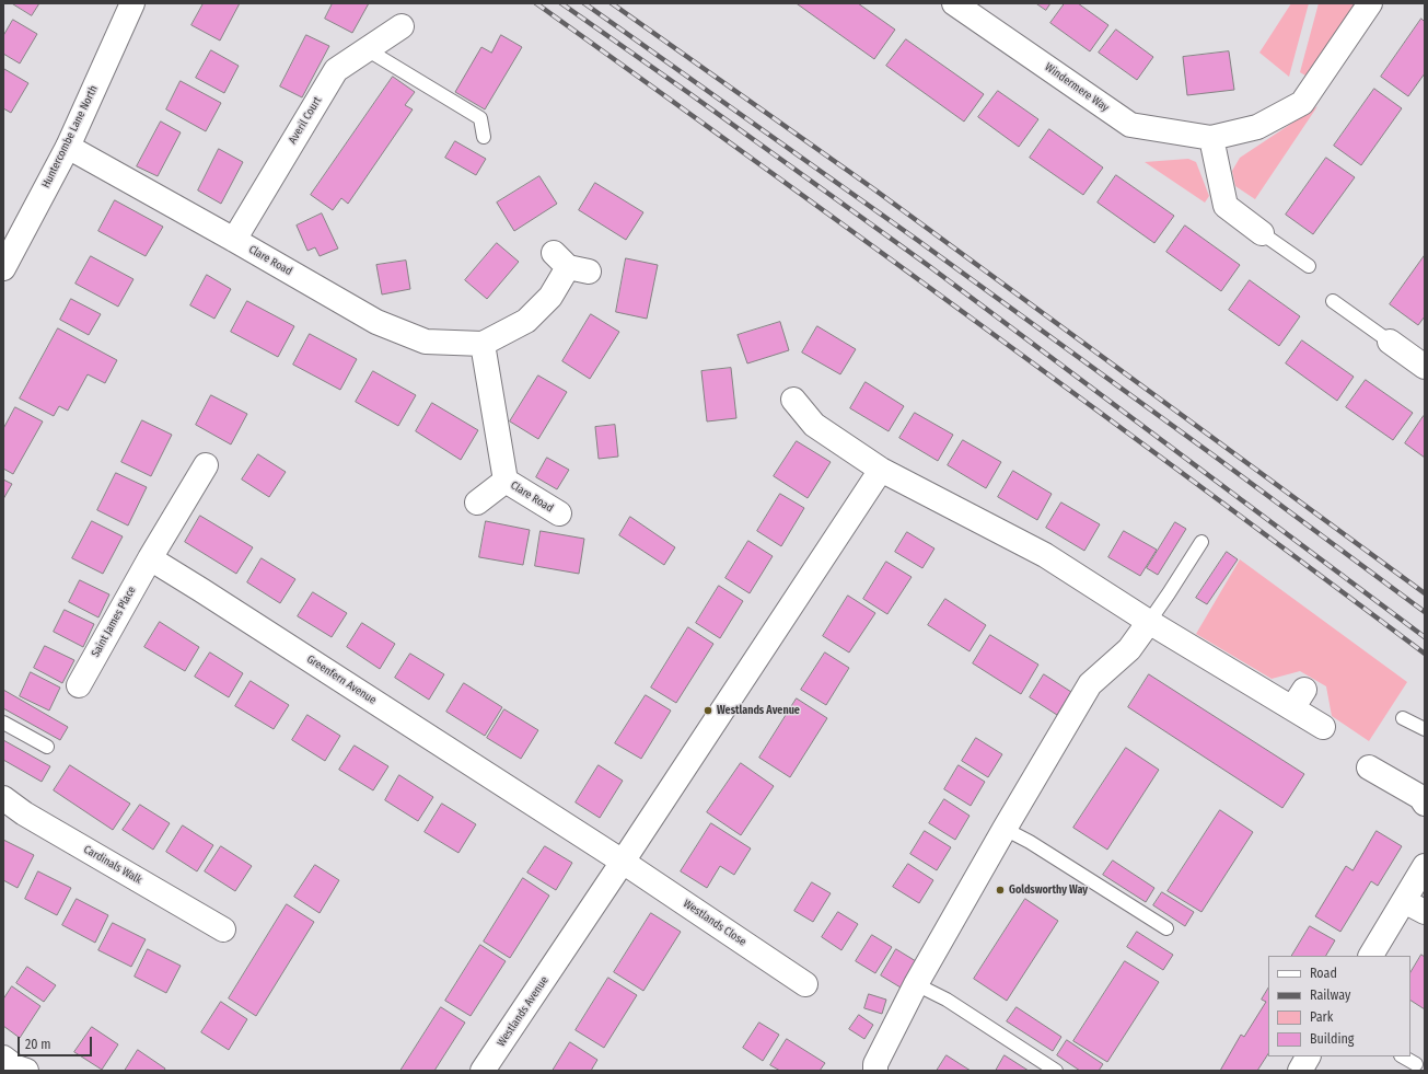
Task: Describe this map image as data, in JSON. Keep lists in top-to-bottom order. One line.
{"streets":{"street":["Windermere Way","Averil Court","Huntercombe Lane North","Clare Road","Saint James Place","Greenfern Avenue","Cardinals Walk","Westlands Close","Westlands Avenue"]},"crossings":[["Averil Court","Clare Road"],["Huntercombe Lane North","Clare Road"],["Saint James Place","Greenfern Avenue"],["Greenfern Avenue","Westlands Close"],["Greenfern Avenue","Westlands Avenue"],["Westlands Close","Westlands Avenue"]],"places":["Westlands Avenue","Goldsworthy Way"],"legend":["Road","Railway","Park","Building"],"scale_bar":"20 m"}
